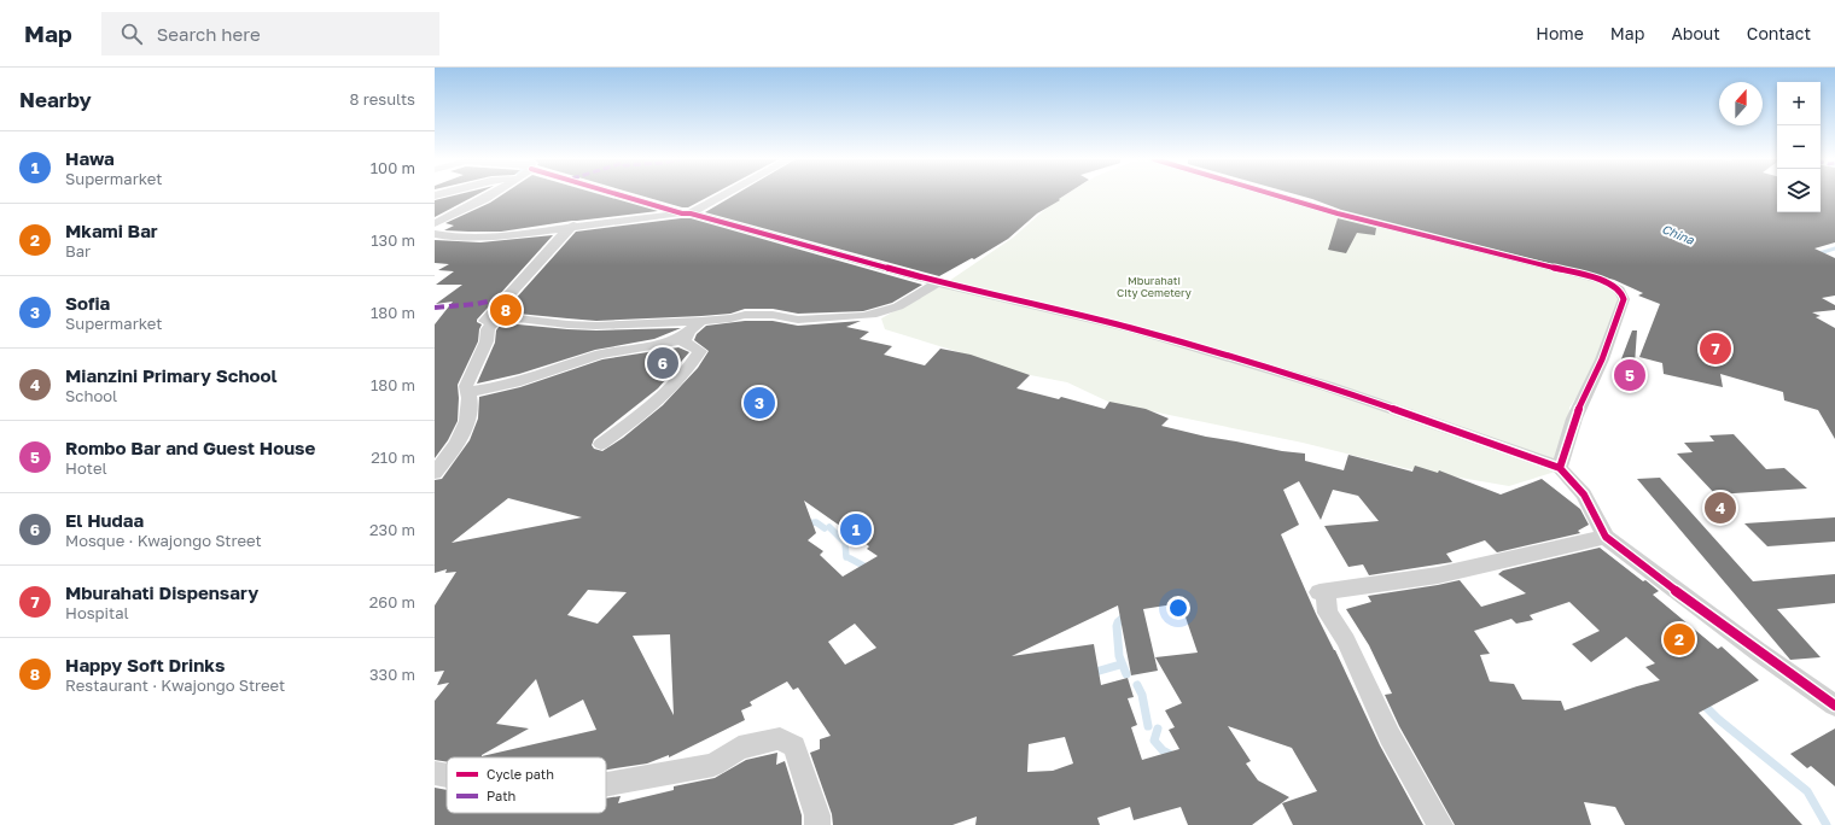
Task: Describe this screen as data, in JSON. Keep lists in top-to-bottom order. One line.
{"water":["China"],"parks":["Mburahati City Cemetery"],"legend":["Cycle path","Path"],"north":"top","page":{"header":"Map","search":"Search here","nav":["Home","Map","About","Contact"],"heading":["Nearby","8 results"],"map_buttons":["+","−"],"list":[{"mark":"1","name":"Hawa","note":"Supermarket","value":"100 m"},{"mark":"2","name":"Mkami Bar","note":"Bar","value":"130 m"},{"mark":"3","name":"Sofia","note":"Supermarket","value":"180 m"},{"mark":"4","name":"Mianzini Primary School","note":"School","value":"180 m"},{"mark":"5","name":"Rombo Bar and Guest House","note":"Hotel","value":"210 m"},{"mark":"6","name":"El Hudaa","note":"Mosque · Kwajongo Street","value":"230 m"},{"mark":"7","name":"Mburahati Dispensary","note":"Hospital","value":"260 m"},{"mark":"8","name":"Happy Soft Drinks","note":"Restaurant · Kwajongo Street","value":"330 m"}],"pins":["8","7","6","5","3","4","1","2"]}}
